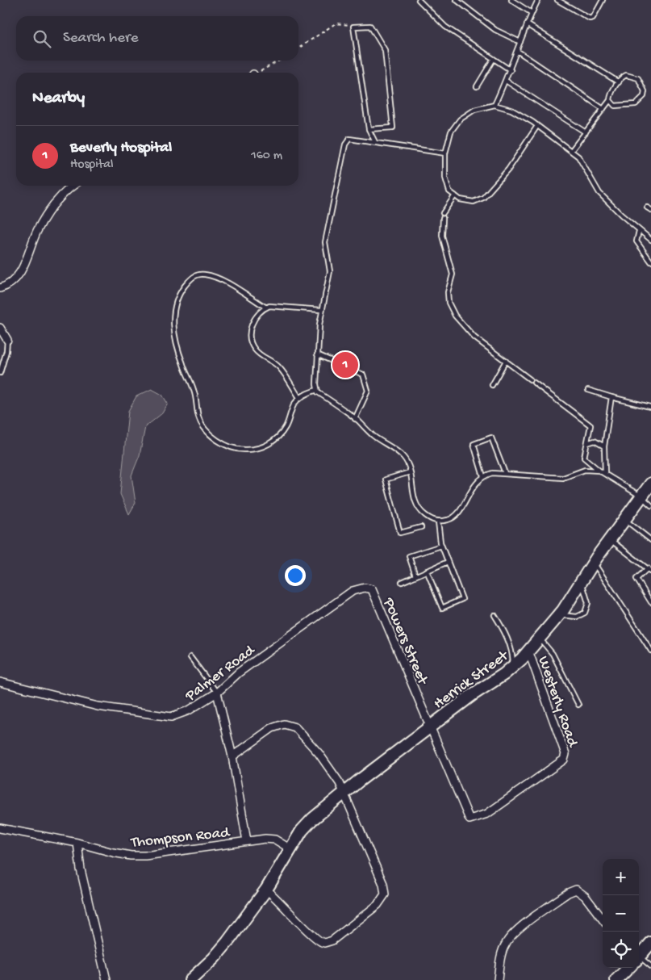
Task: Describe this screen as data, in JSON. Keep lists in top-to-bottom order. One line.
{"streets":{"street":["Powers Street","Palmer Road","Herrick Street","Westerly Road","Thompson Road"]},"crossings":[["Powers Street","Palmer Road"],["Powers Street","Herrick Street"],["Powers Street","Westerly Road"],["Herrick Street","Westerly Road"],["Herrick Street","Thompson Road"]],"page":{"search":"Search here","heading":"Nearby","list":[{"mark":"1","name":"Beverly Hospital","note":"Hospital","value":"160 m"}],"pins":"1","map_buttons":["+","−"]}}
